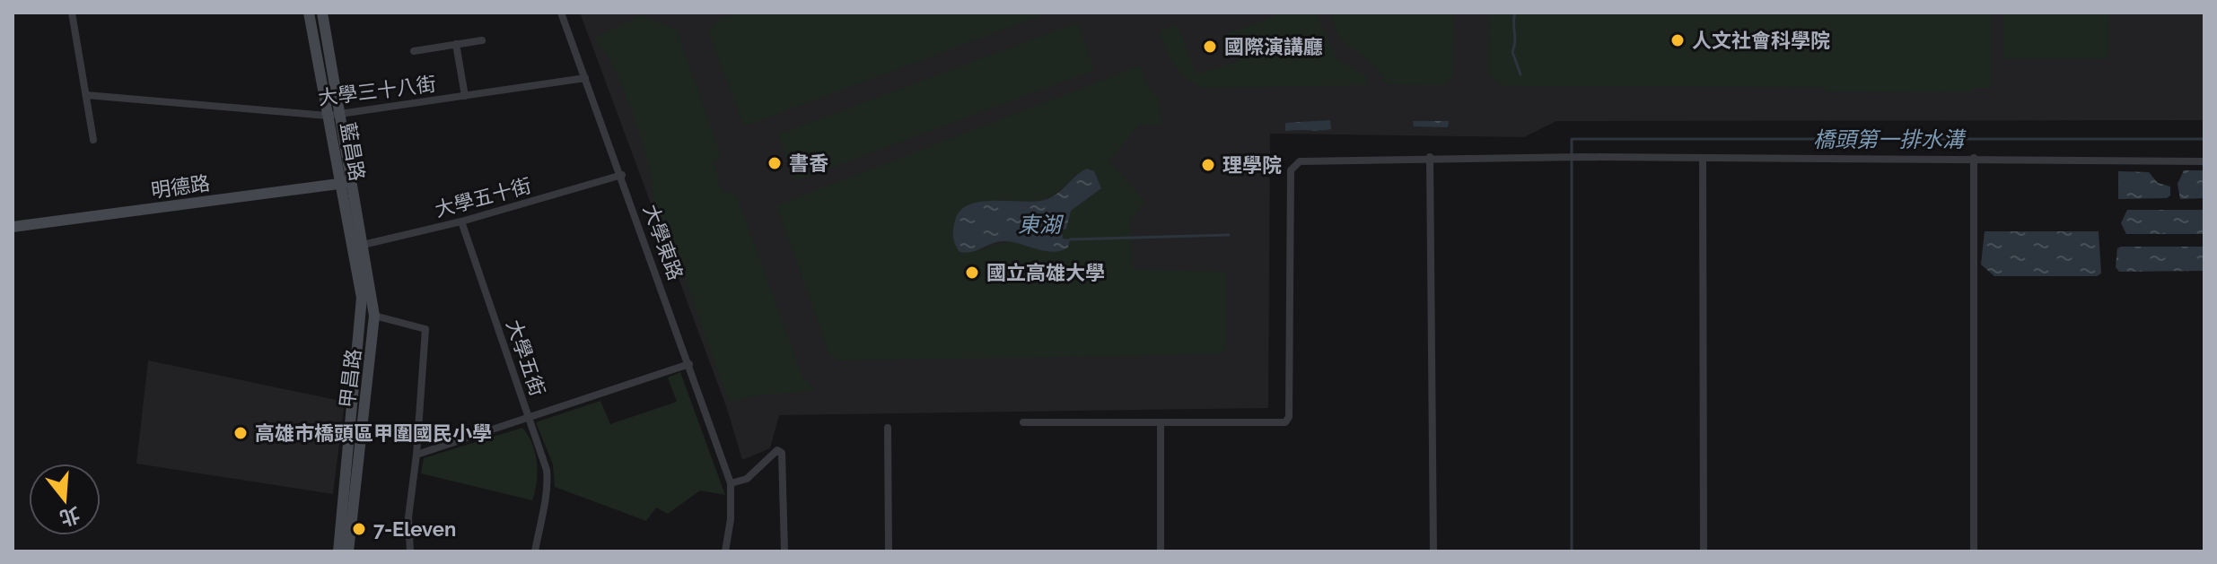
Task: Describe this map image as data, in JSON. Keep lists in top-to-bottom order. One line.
{"streets":{"street":["大學三十八街","藍昌路","明德路","大學五十街","大學東路","大學五街","甲昌路"]},"crossings":[["大學三十八街","藍昌路"],["大學三十八街","大學東路"],["藍昌路","明德路"],["藍昌路","大學五十街"],["藍昌路","甲昌路"],["大學五十街","大學東路"],["大學五十街","大學五街"]],"water":["橋頭第一排水溝","東湖"],"places":["人文社會科學院","國際演講廳","書香","理學院","國立高雄大學","高雄市橋頭區甲圍國民小學","7-Eleven"],"north":"bottom"}
